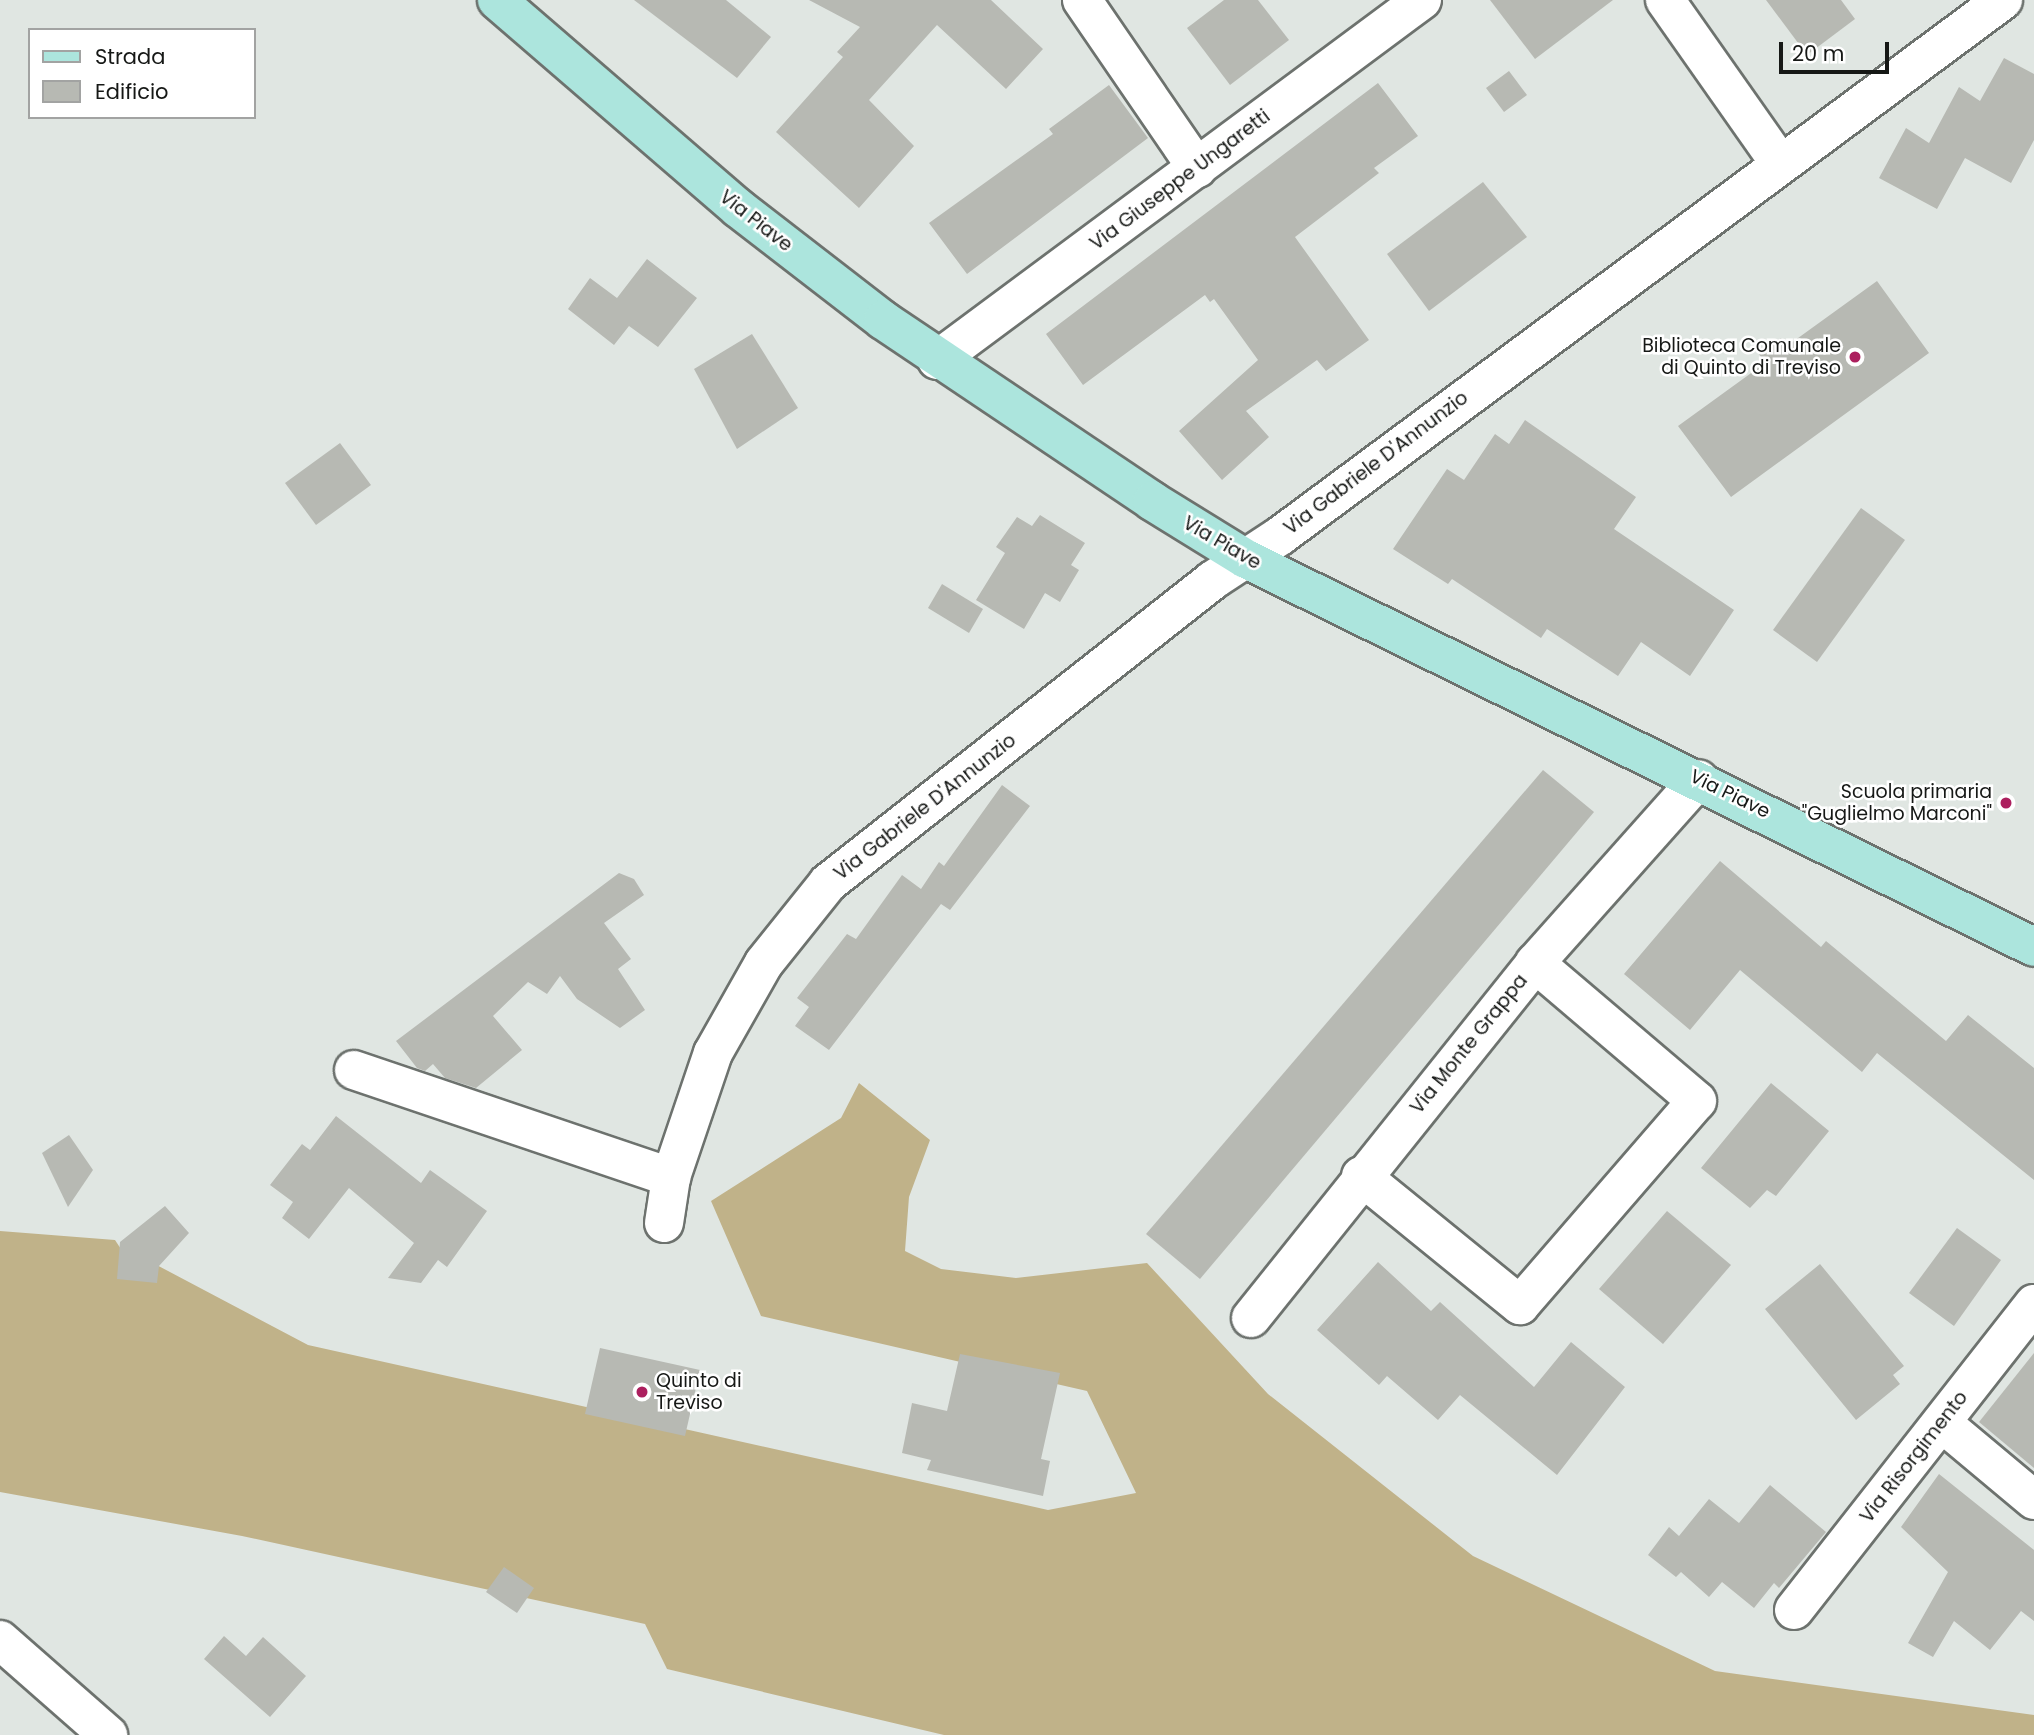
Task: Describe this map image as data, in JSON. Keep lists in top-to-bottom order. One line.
{"streets":{"main road":["Via Piave"],"street":["Via Giuseppe Ungaretti","Via Gabriele D'Annunzio","Via Monte Grappa","Via Risorgimento"]},"crossings":[["Via Giuseppe Ungaretti","Via Piave"],["Via Piave","Via Gabriele D'Annunzio"],["Via Piave","Via Monte Grappa"]],"places":["Biblioteca Comunale di Quinto di Treviso","Scuola primaria \"Guglielmo Marconi\"","Quinto di Treviso"],"legend":["Strada","Edificio"],"scale_bar":"20 m"}
